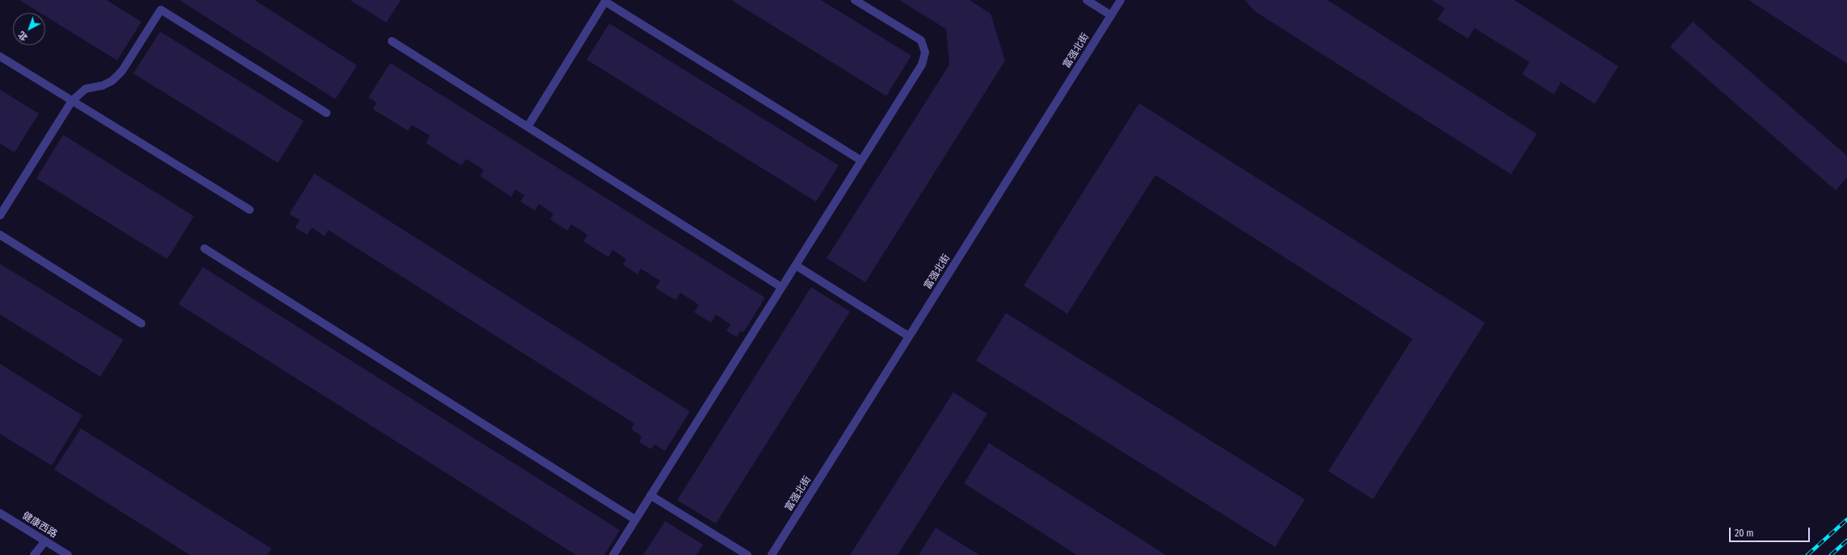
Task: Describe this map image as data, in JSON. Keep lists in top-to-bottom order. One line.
{"streets":{"street":["富强北街","健康西路"]},"scale_bar":"20 m","north":"bottom left"}
